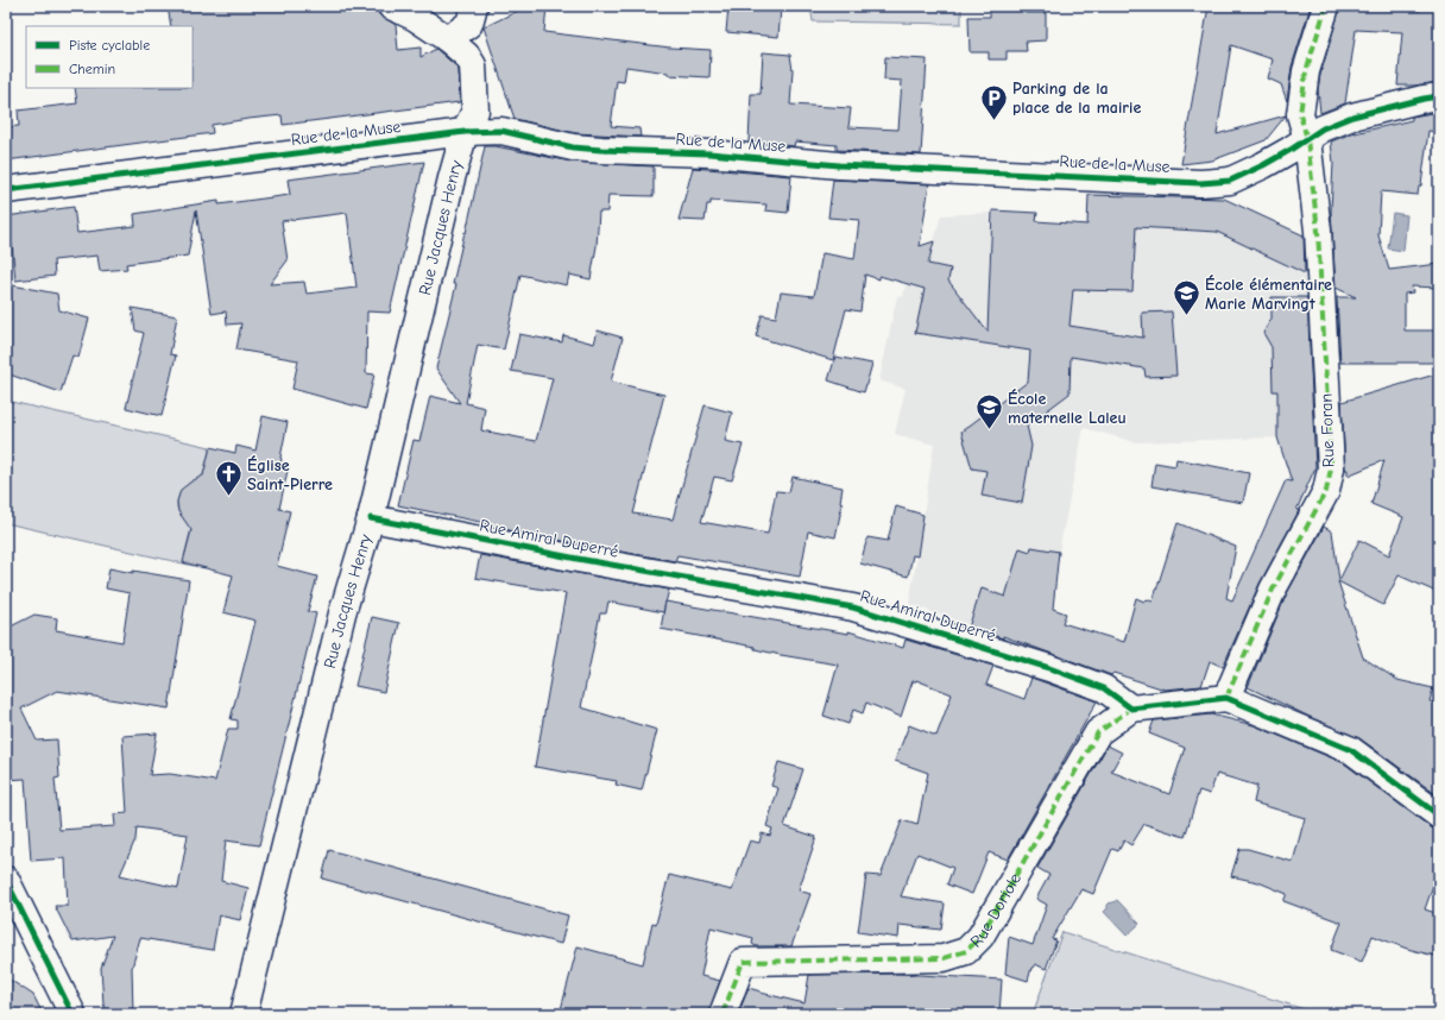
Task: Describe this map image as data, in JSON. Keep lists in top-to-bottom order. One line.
{"streets":{"street":["Rue de la Muse","Rue Jacques Henry","Rue Foran","Rue Amiral Duperré","Rue Doriole"]},"crossings":[["Rue de la Muse","Rue Jacques Henry"],["Rue de la Muse","Rue Foran"],["Rue Jacques Henry","Rue Amiral Duperré"],["Rue Amiral Duperré","Rue Doriole"]],"places":{"parking":["Parking de la place de la mairie"],"school or university":["École élémentaire Marie Marvingt","École maternelle Laleu"],"church":["Église Saint-Pierre"]},"legend":["Piste cyclable","Chemin"]}
